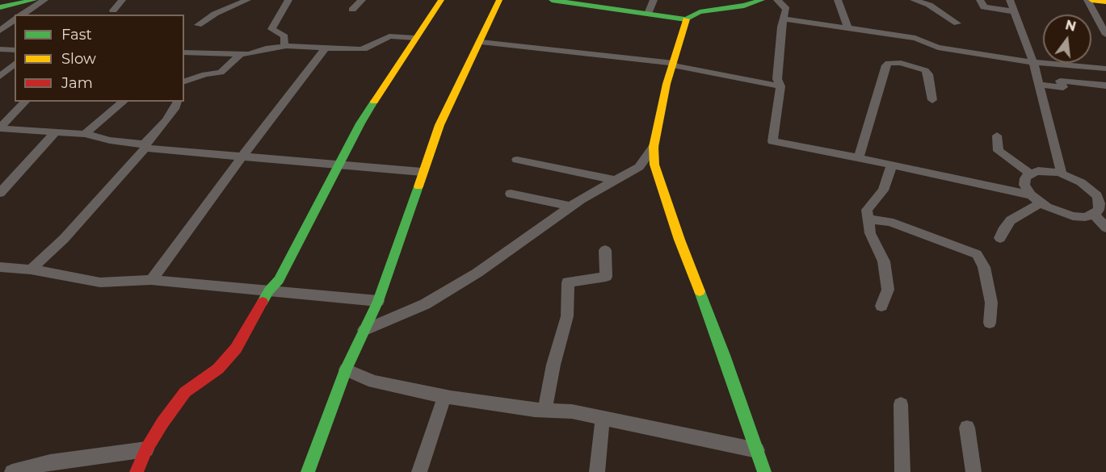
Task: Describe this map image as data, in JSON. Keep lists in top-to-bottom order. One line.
{"legend":["Fast","Slow","Jam"],"north":"top"}
